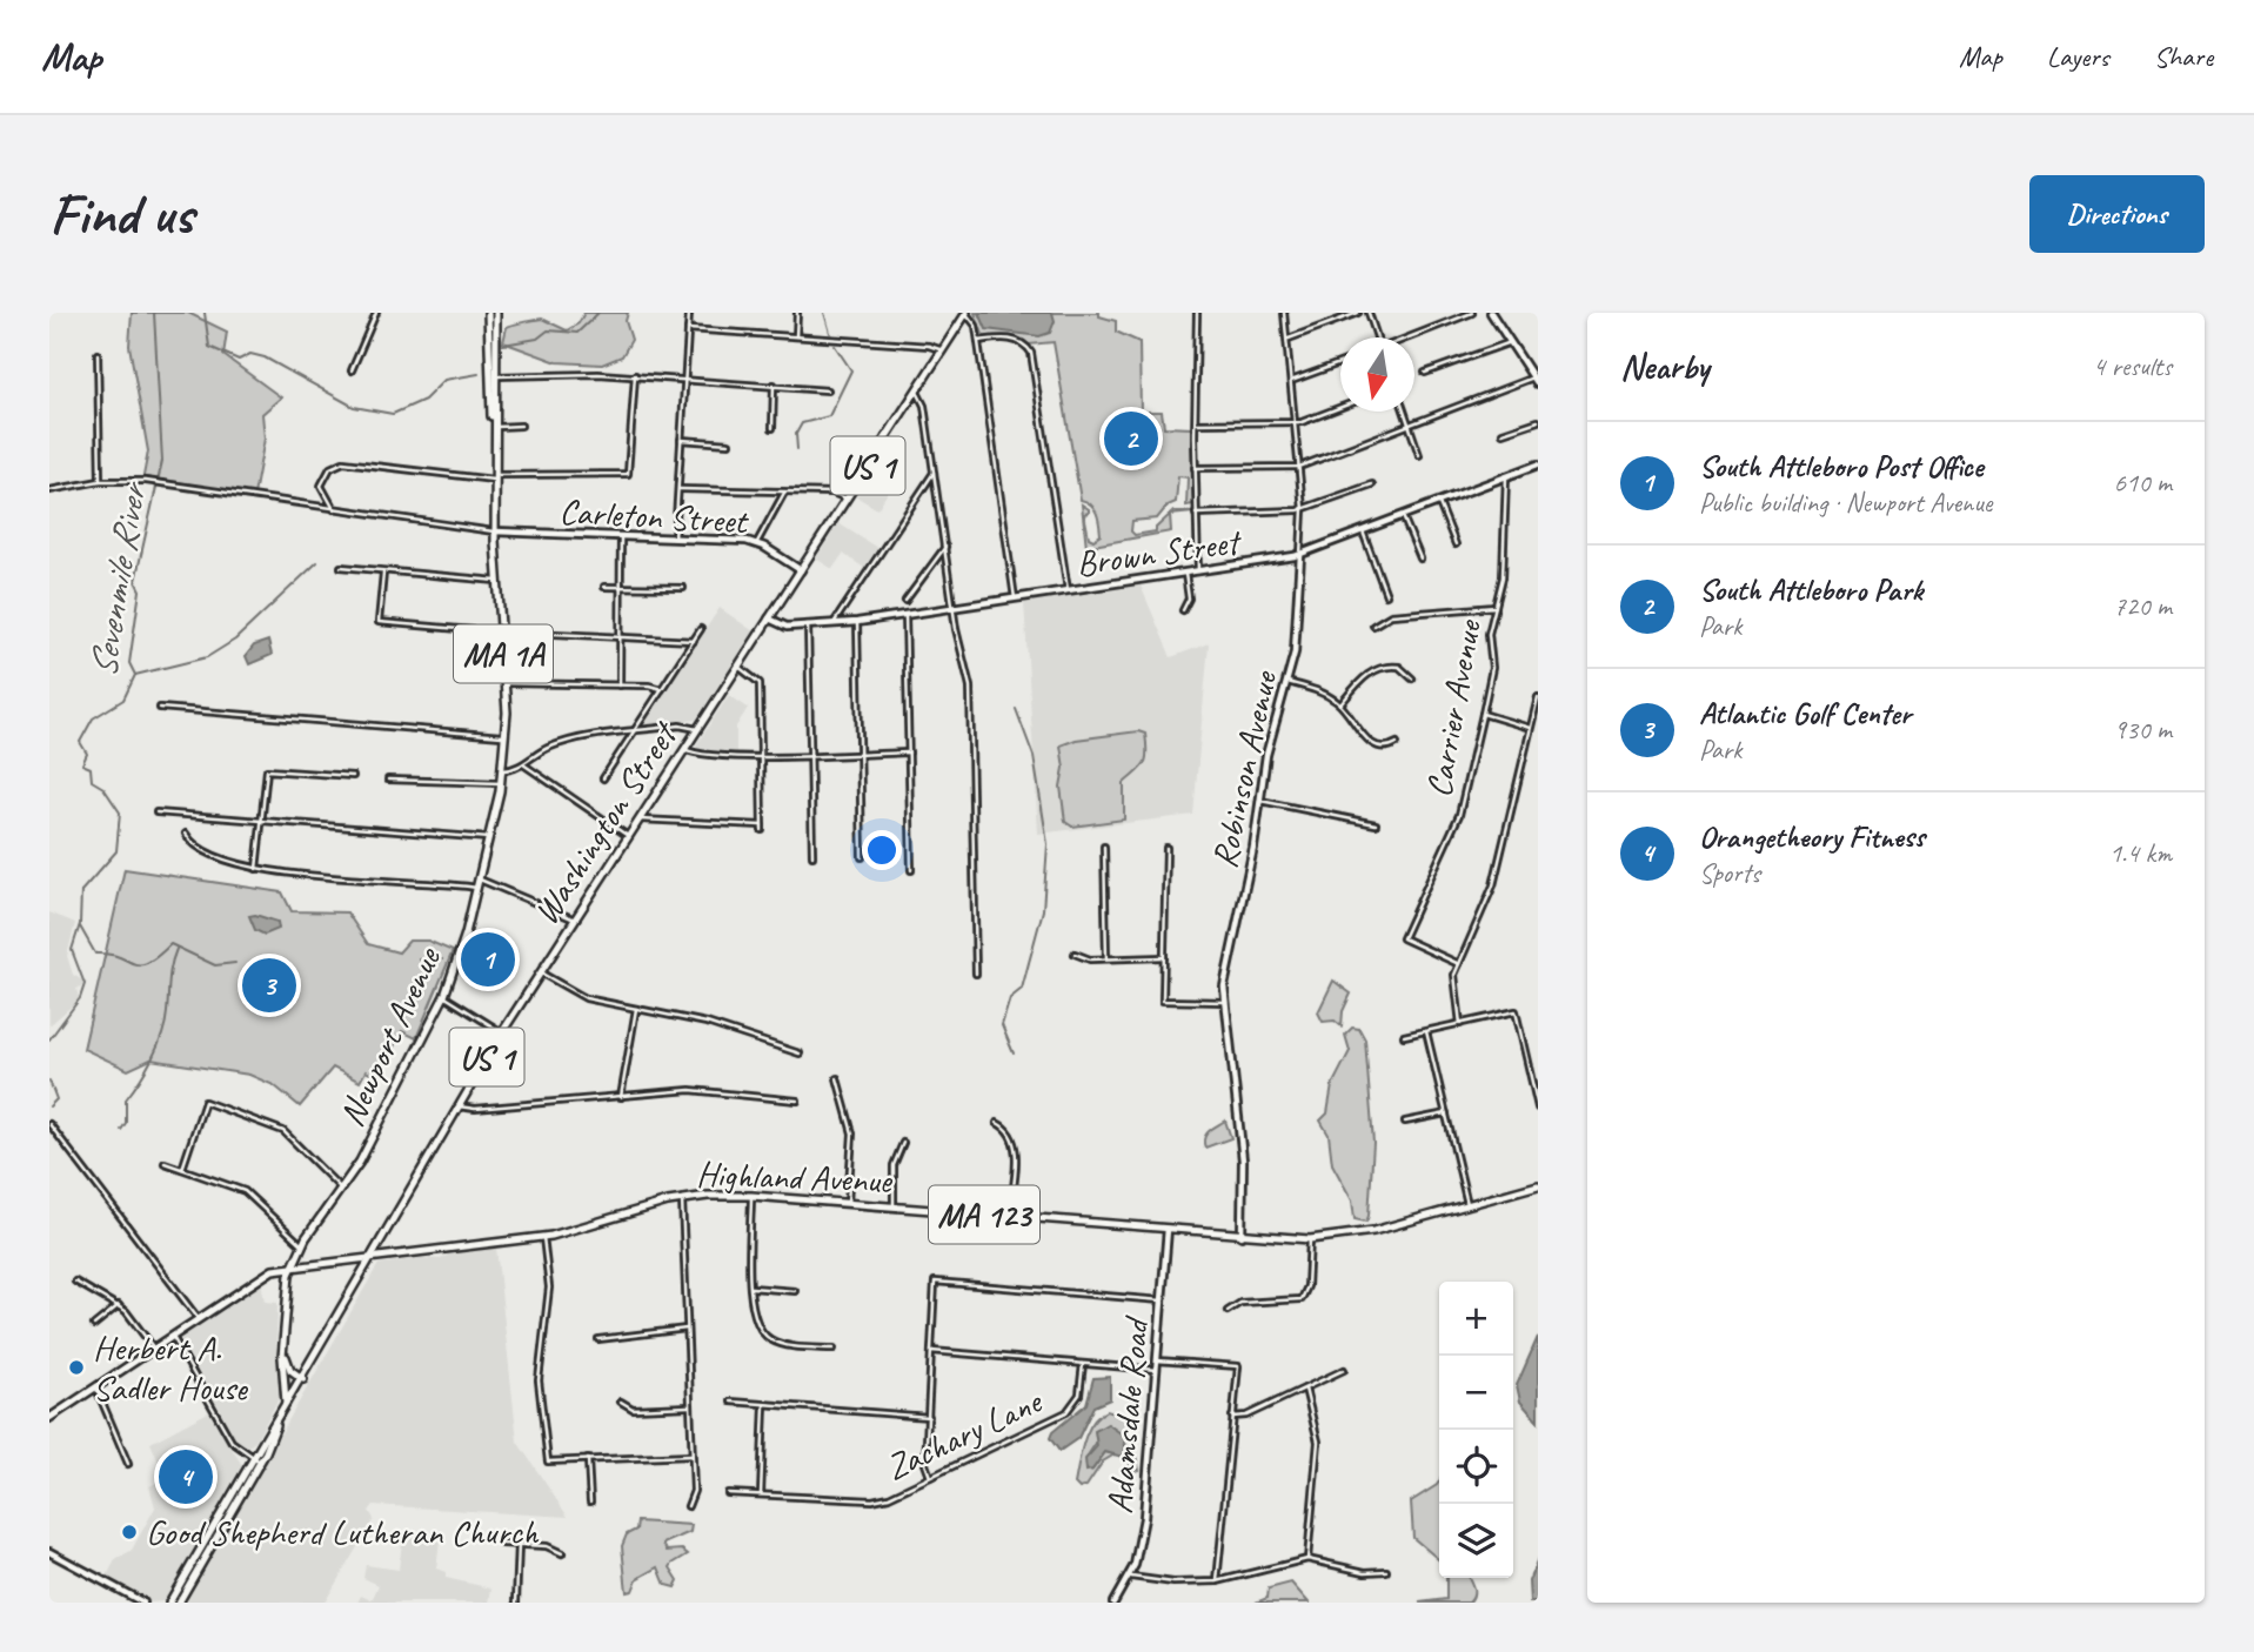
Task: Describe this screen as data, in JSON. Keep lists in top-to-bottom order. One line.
{"streets":{"main road":["US 1","MA 1A","Washington Street","Newport Avenue","Highland Avenue","MA 123"],"street":["Carleton Street","Brown Street","Carrier Avenue","Robinson Avenue","Adamsdale Road","Zachary Lane"]},"crossings":[["Carleton Street","Washington Street"],["Carleton Street","Newport Avenue"],["Brown Street","Carrier Avenue"],["Brown Street","Robinson Avenue"],["Brown Street","Washington Street"],["MA 1A","Washington Street"],["MA 1A","Newport Avenue"],["MA 1A","Highland Avenue"],["MA 1A","MA 123"],["Robinson Avenue","Highland Avenue"],["Washington Street","Highland Avenue"],["Newport Avenue","Highland Avenue"],["Newport Avenue","MA 123"],["Highland Avenue","MA 123"],["Highland Avenue","Adamsdale Road"]],"water":["Sevenmile River"],"places":["Herbert A. Sadler House","Good Shepherd Lutheran Church"],"north":"bottom","page":{"header":"Map","nav":["Map","Layers","Share"],"buttons":"Directions","title":"Find us","heading":["Nearby","4 results"],"pins":["2","1","3","4"],"list":[{"mark":"1","name":"South Attleboro Post Office","note":"Public building · Newport Avenue","value":"610 m"},{"mark":"2","name":"South Attleboro Park","note":"Park","value":"720 m"},{"mark":"3","name":"Atlantic Golf Center","note":"Park","value":"930 m"},{"mark":"4","name":"Orangetheory Fitness","note":"Sports","value":"1.4 km"}],"map_buttons":["+","−"]}}
